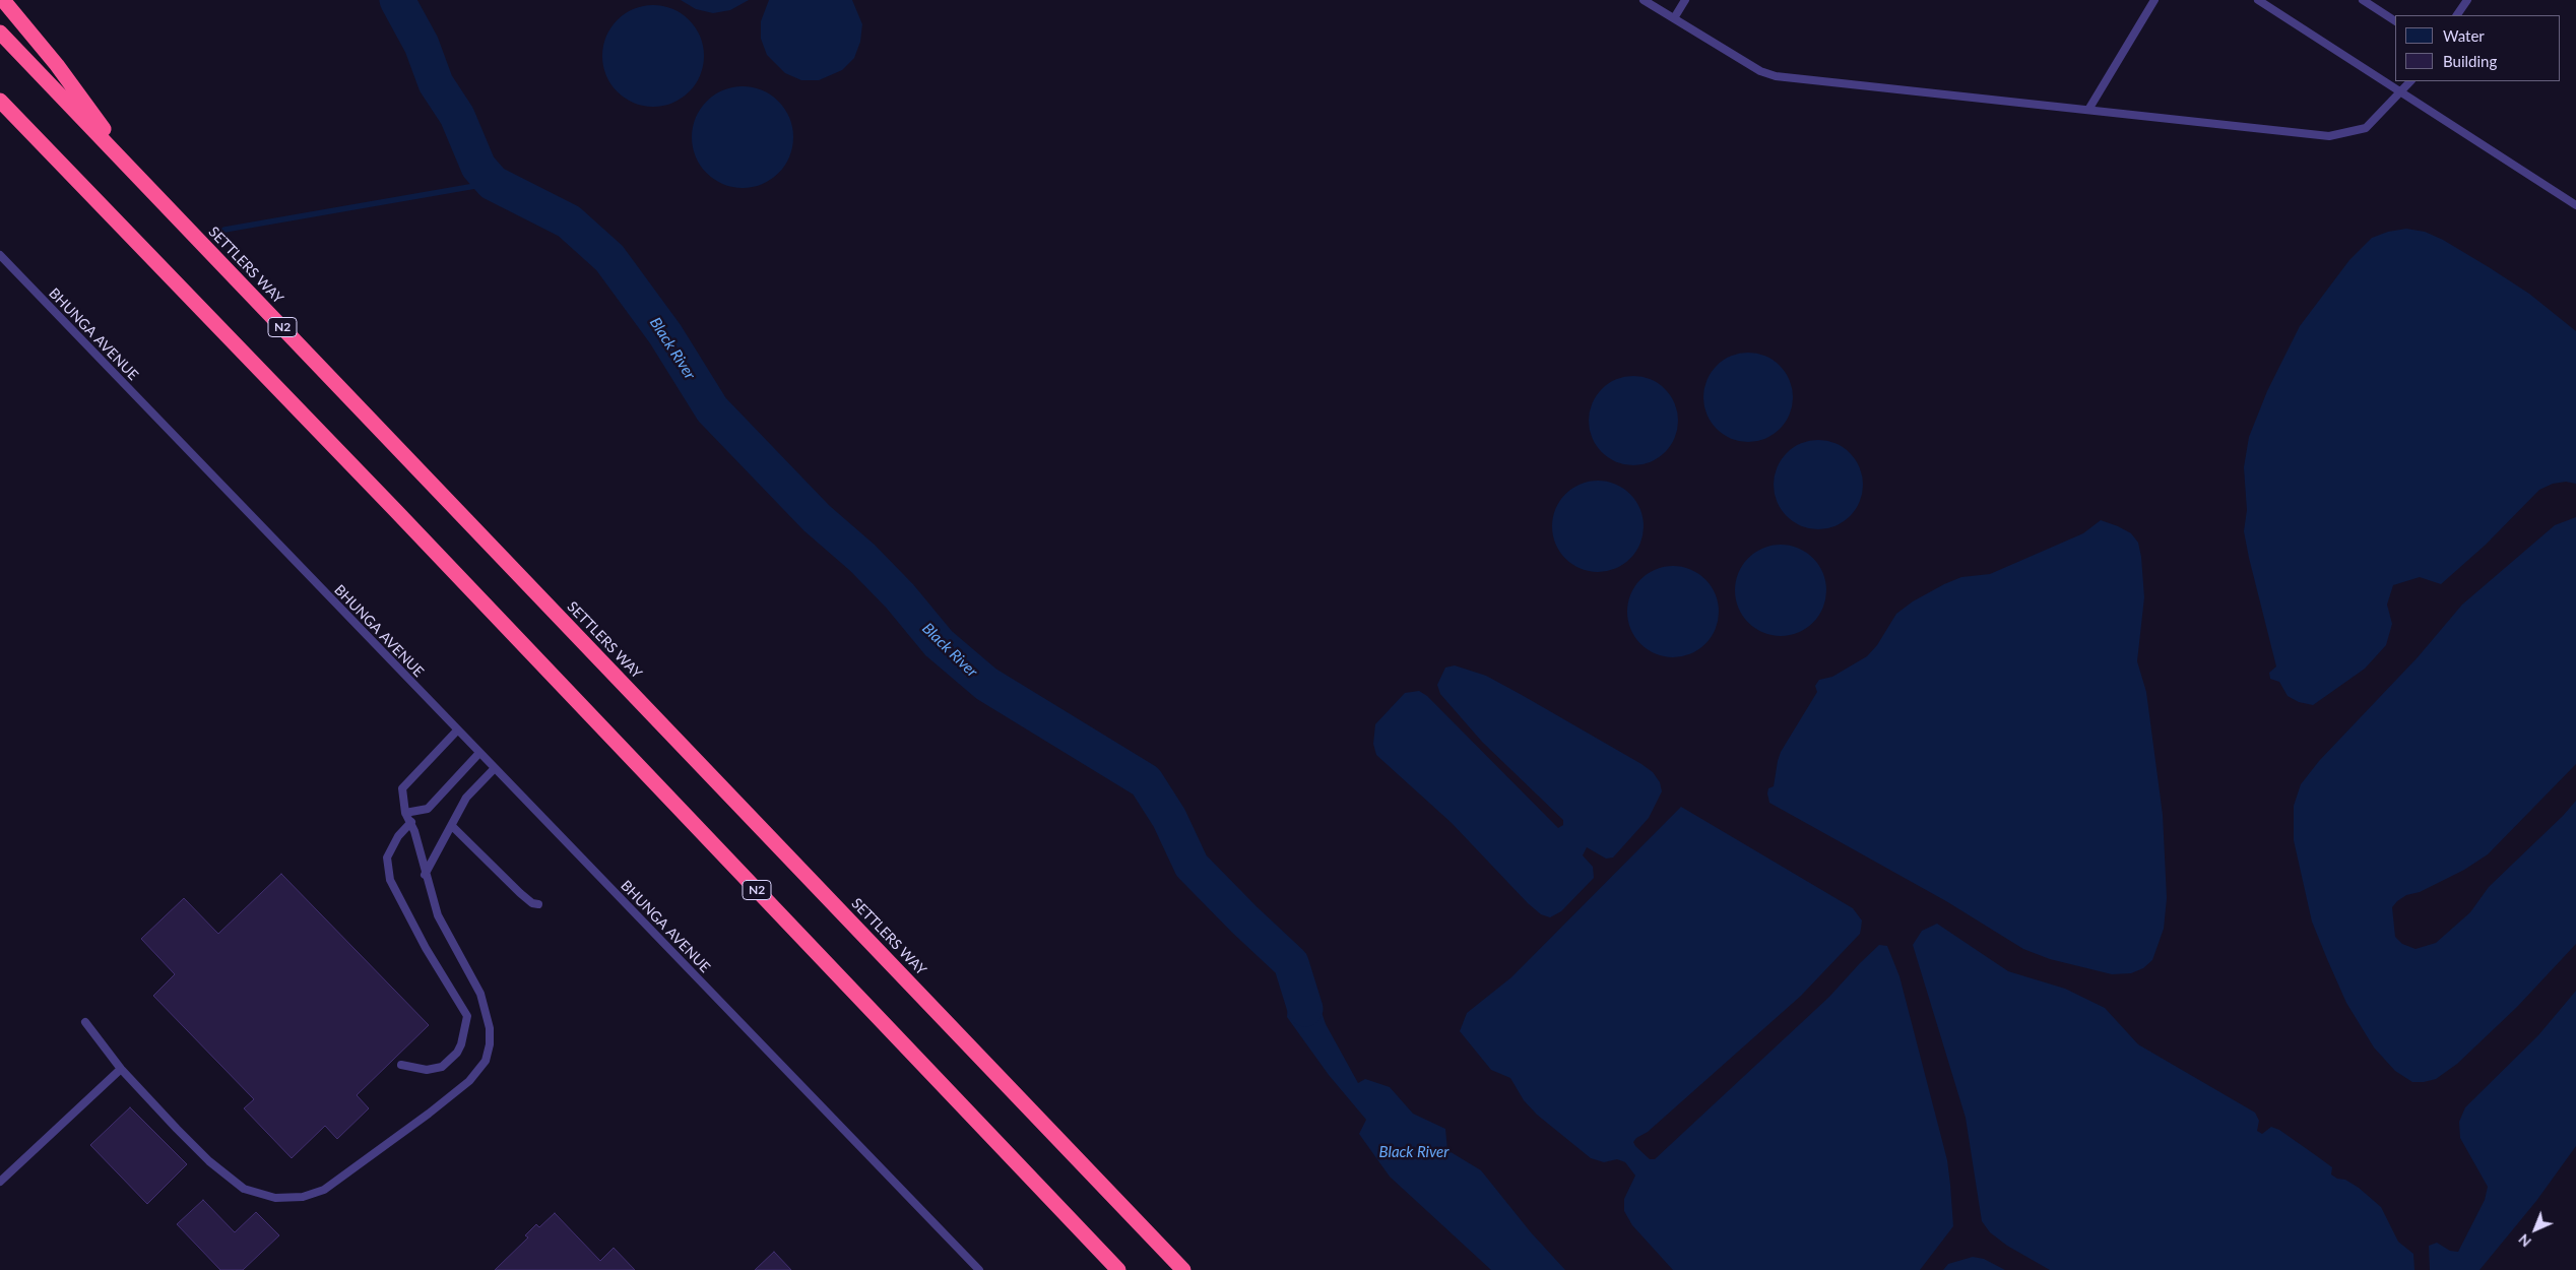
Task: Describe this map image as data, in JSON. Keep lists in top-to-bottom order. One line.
{"streets":{"highway":["SETTLERS WAY","N2"],"lane":["BHUNGA AVENUE"]},"water":["Black River"],"legend":["Water","Building"],"north":"bottom left"}
